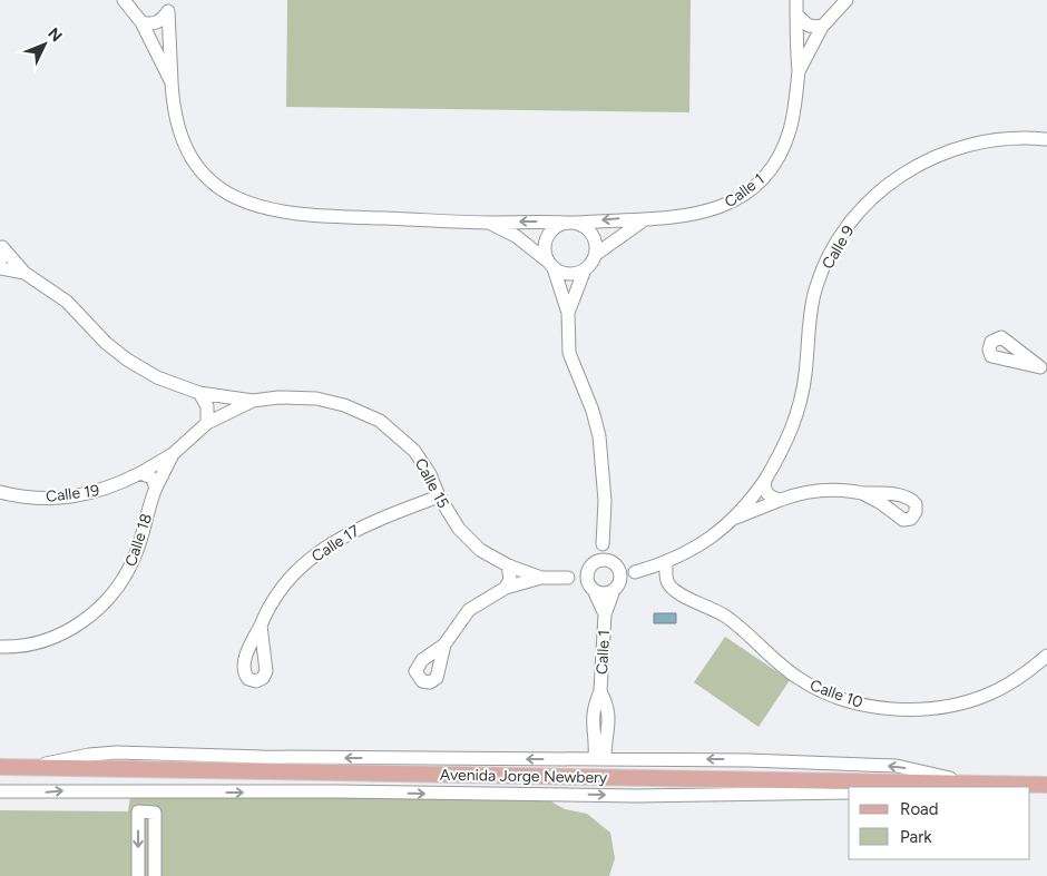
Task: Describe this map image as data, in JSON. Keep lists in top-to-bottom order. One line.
{"streets":{"main road":["Avenida Jorge Newbery"],"street":["Calle 1","Calle 9","Calle 15","Calle 19","Calle 18","Calle 17","Calle 10"]},"crossings":[["Calle 15","Calle 17"],["Calle 19","Calle 18"]],"legend":["Road","Park"],"north":"top right"}
